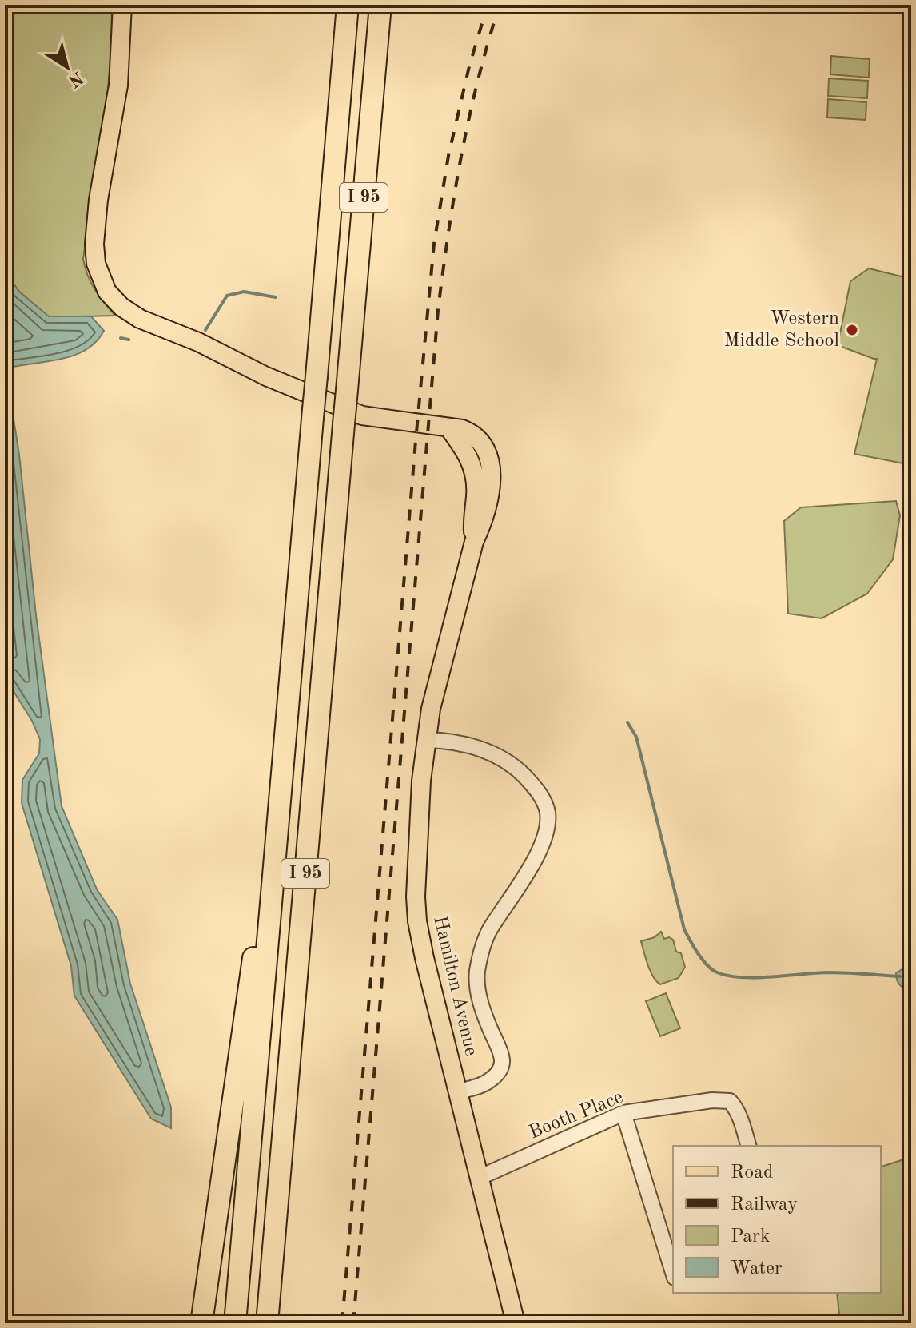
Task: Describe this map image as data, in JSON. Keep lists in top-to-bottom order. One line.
{"streets":{"highway":["I 95"],"main road":["Hamilton Avenue"],"street":["Booth Place"]},"crossings":[["Hamilton Avenue","Booth Place"]],"places":["Western Middle School"],"legend":["Road","Railway","Park","Water"],"north":"bottom right"}
